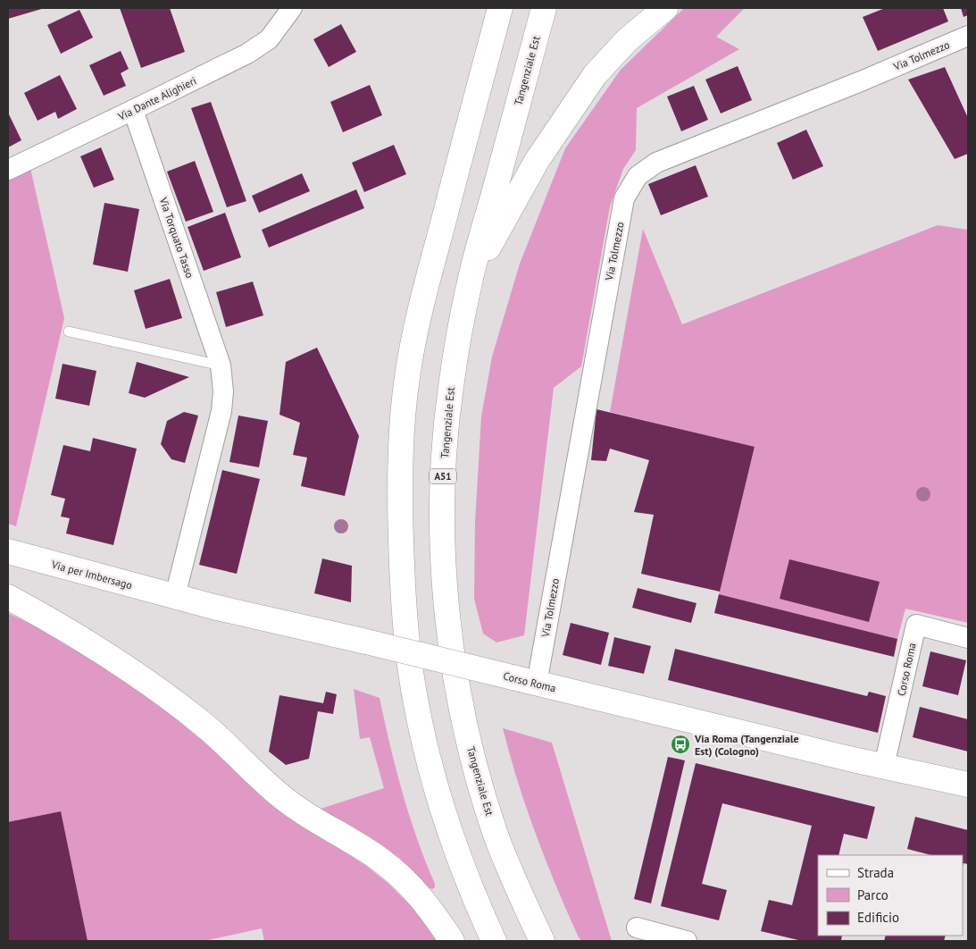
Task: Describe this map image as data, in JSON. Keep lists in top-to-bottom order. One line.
{"streets":{"main road":["Tangenziale Est","A51","Via per Imbersago","Corso Roma"],"street":["Via Tolmezzo","Via Dante Alighieri","Via Torquato Tasso"]},"crossings":[["Via Tolmezzo","Corso Roma"],["Via Dante Alighieri","Via Torquato Tasso"],["Via Torquato Tasso","Via per Imbersago"],["Via Torquato Tasso","Corso Roma"],["Via per Imbersago","Corso Roma"]],"places":{"bus stop":["Via Roma (Tangenziale Est) (Cologno)"]},"legend":["Strada","Parco","Edificio"]}
